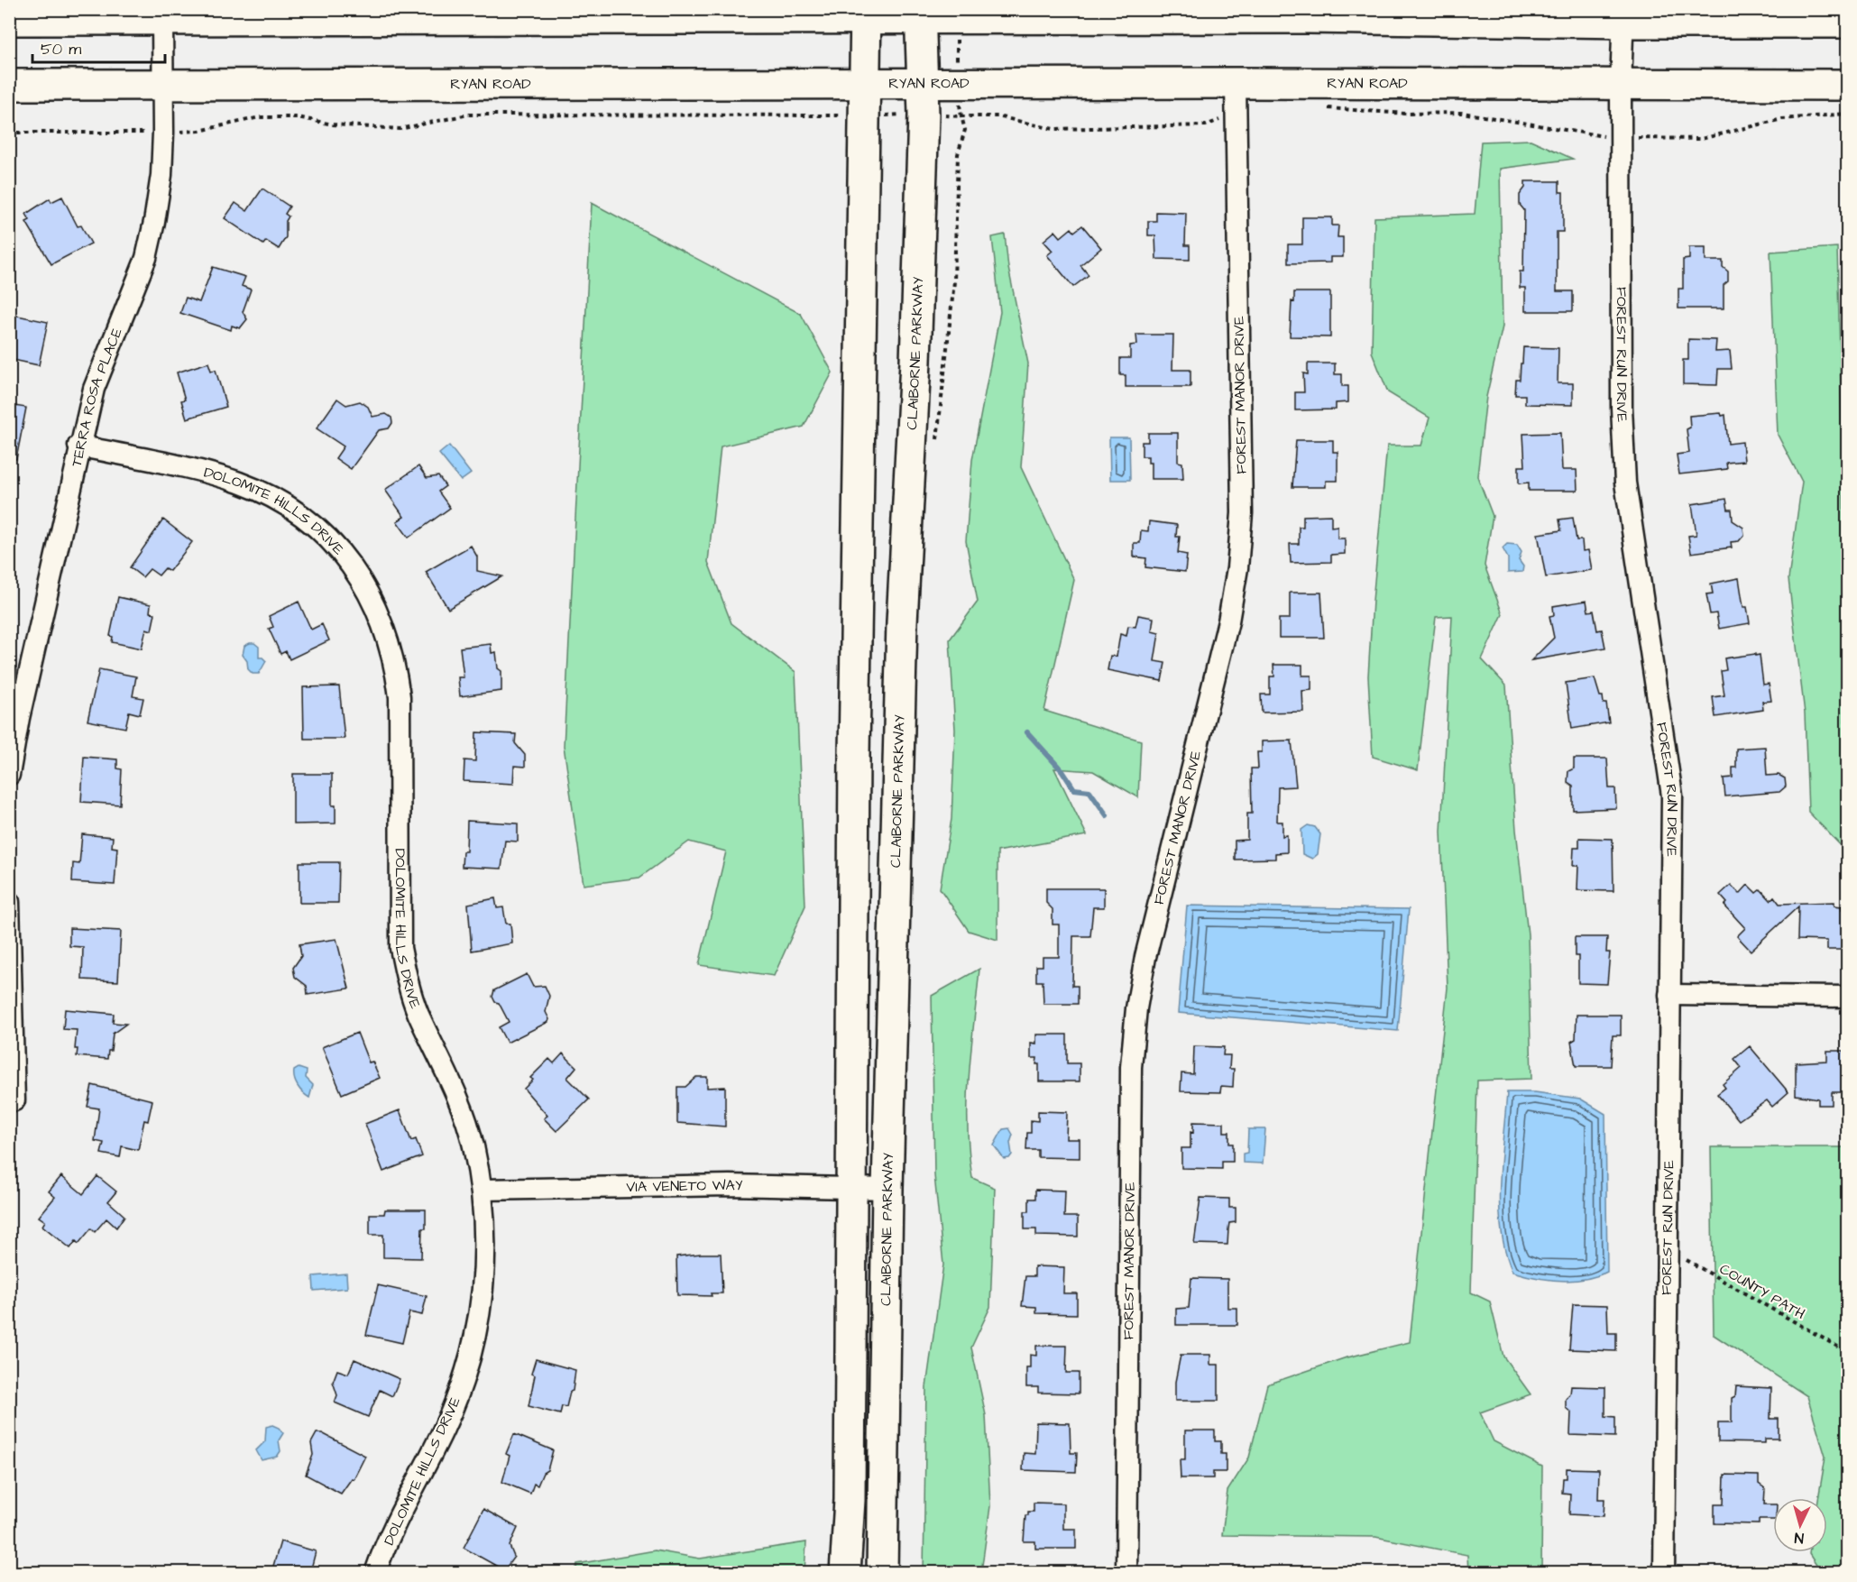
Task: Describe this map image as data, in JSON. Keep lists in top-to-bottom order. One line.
{"streets":{"main road":["RYAN ROAD","CLAIBORNE PARKWAY"],"street":["FOREST RUN DRIVE","FOREST MANOR DRIVE","TERRA ROSA PLACE","DOLOMITE HILLS DRIVE","VIA VENETO WAY"],"path":["COUNTY PATH"]},"crossings":[["RYAN ROAD","CLAIBORNE PARKWAY"],["RYAN ROAD","FOREST RUN DRIVE"],["RYAN ROAD","FOREST MANOR DRIVE"],["RYAN ROAD","TERRA ROSA PLACE"],["CLAIBORNE PARKWAY","VIA VENETO WAY"],["FOREST RUN DRIVE","COUNTY PATH"],["TERRA ROSA PLACE","DOLOMITE HILLS DRIVE"],["DOLOMITE HILLS DRIVE","VIA VENETO WAY"]],"scale_bar":"50 m","north":"bottom"}
